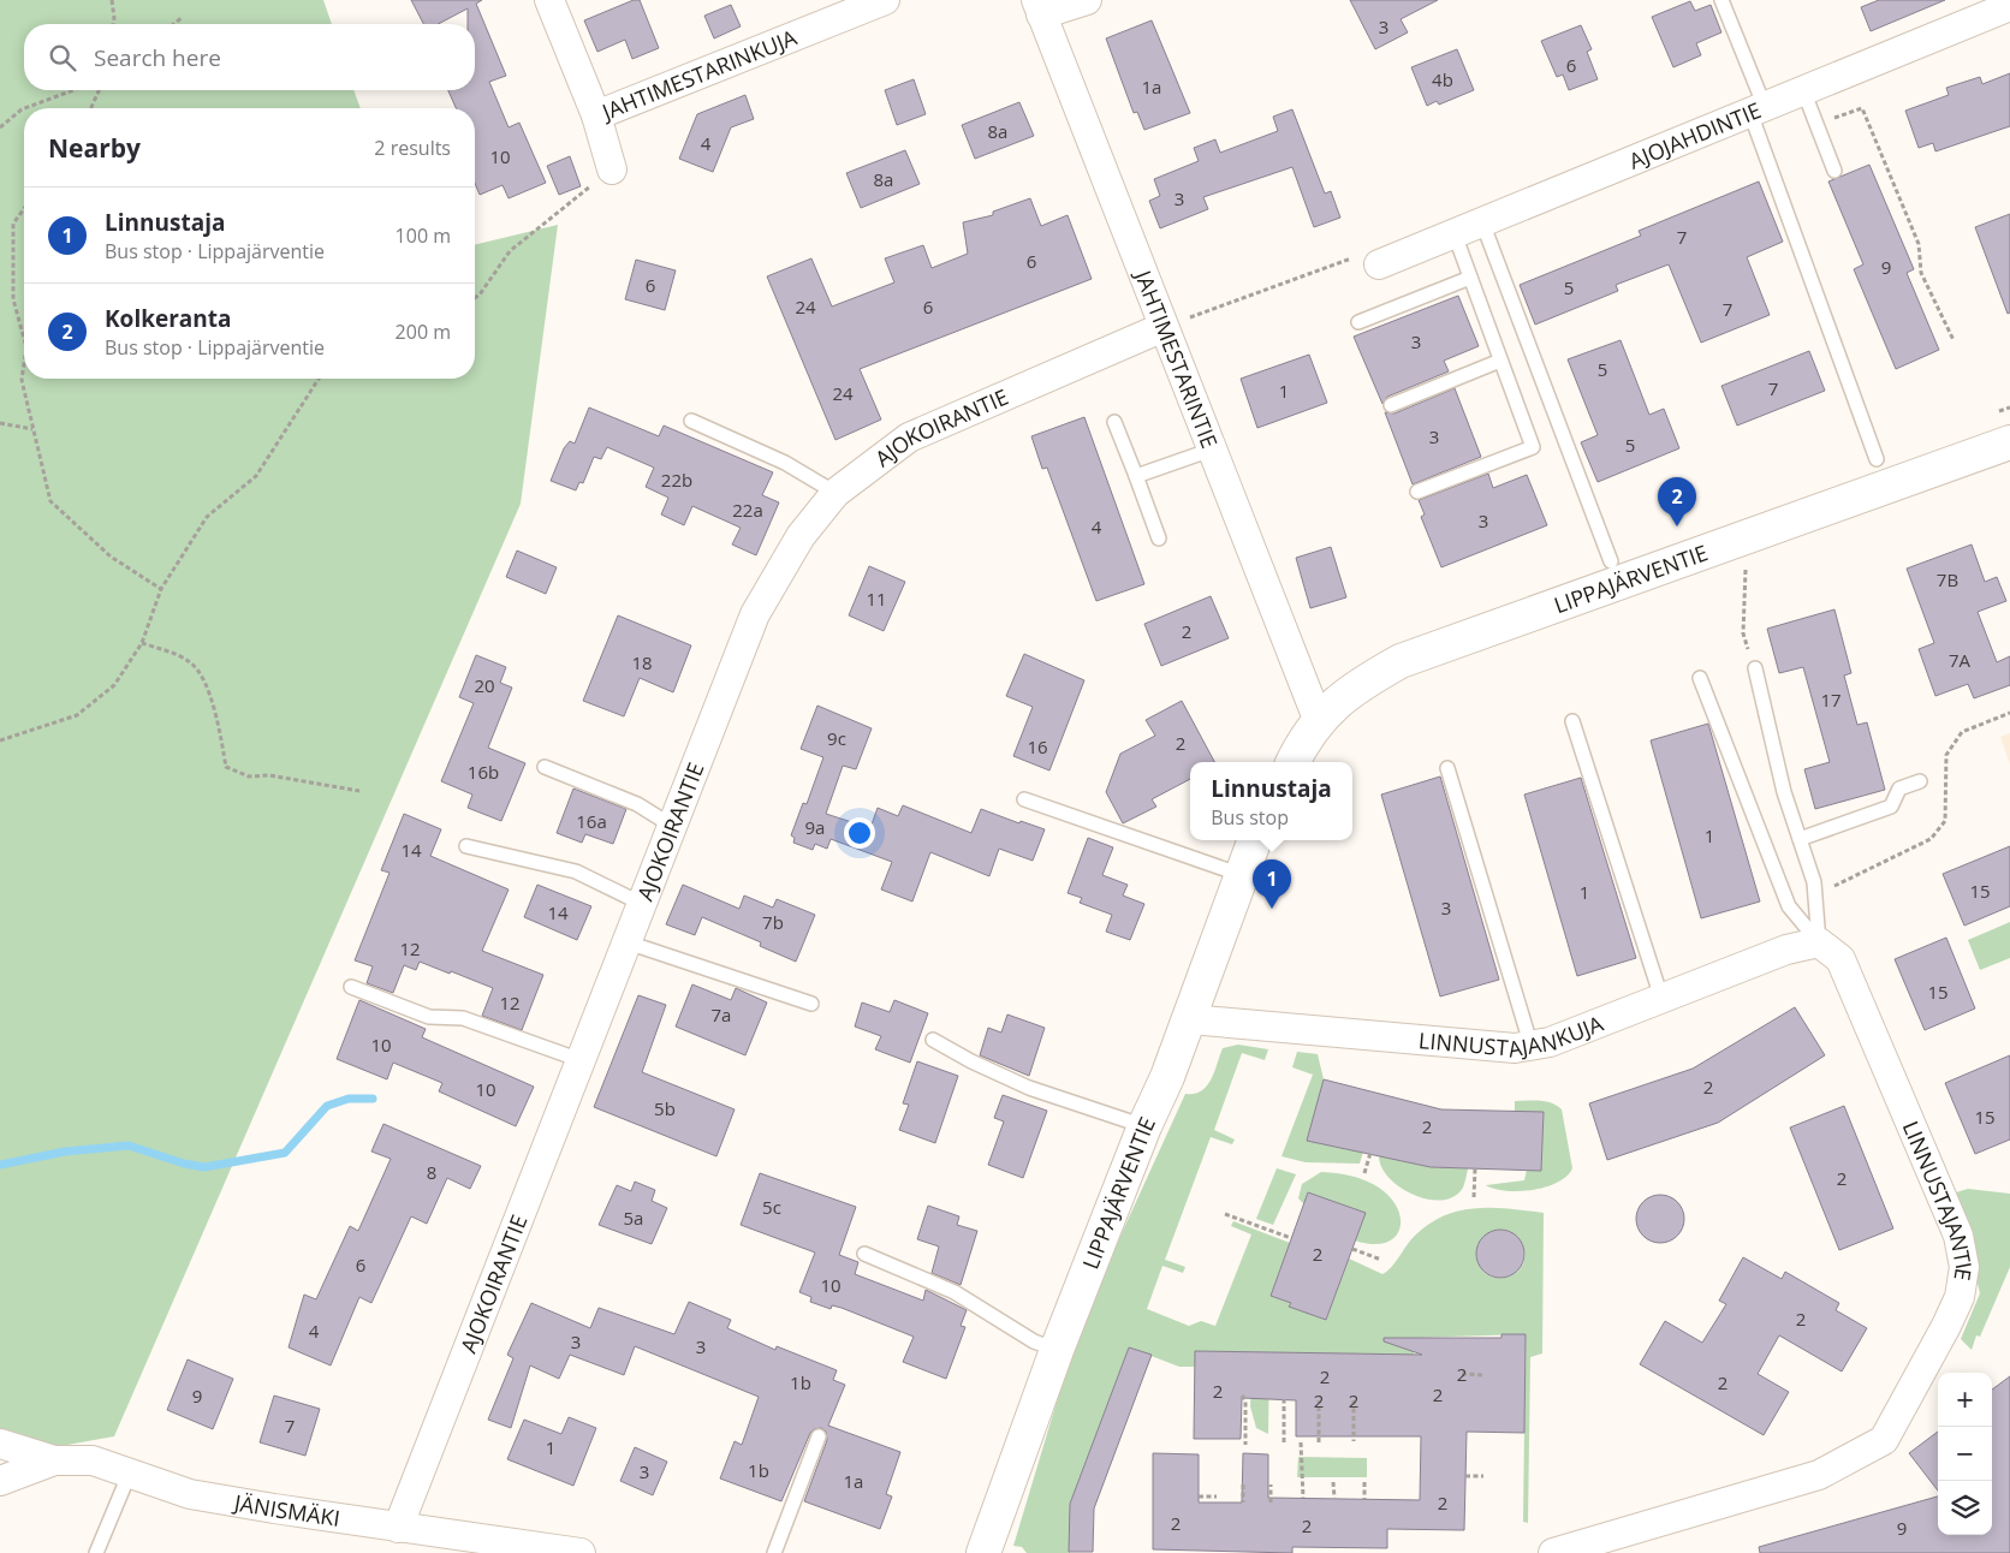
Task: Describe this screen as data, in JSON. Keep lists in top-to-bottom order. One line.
{"streets":{"main road":["LIPPAJÄRVENTIE"],"street":["JAHTIMESTARINKUJA","AJOJAHDINTIE","JAHTIMESTARINTIE","AJOKOIRANTIE","LINNUSTAJANKUJA","LINNUSTAJANTIE","JÄNISMÄKI"]},"crossings":[["JAHTIMESTARINTIE","AJOKOIRANTIE"],["JAHTIMESTARINTIE","LIPPAJÄRVENTIE"],["AJOKOIRANTIE","JÄNISMÄKI"],["LIPPAJÄRVENTIE","LINNUSTAJANKUJA"],["LINNUSTAJANKUJA","LINNUSTAJANTIE"]],"house_numbers":["3","6","4b","1a","8a","4","10","8a","3","7","6","9","6","5","24","6","7","3","5","7","1","24","3","5","22b","22a","3","4","7B","11","2","7A","18","20","17","9c","2","16","16b","16a","9a","1","14","15","1","3","14","7b","12","15","12","7a","10","2","10","5b","15","2","8","2","5c","5a","2","6","10","2","4","3","3","2","2","1b","2","2","2","9","2","2","7","1","1b","3","1a","2","2","2","9"],"page":{"search":"Search here","heading":["Nearby","2 results"],"list":[{"mark":"1","name":"Linnustaja","note":"Bus stop · Lippajärventie","value":"100 m"},{"mark":"2","name":"Kolkeranta","note":"Bus stop · Lippajärventie","value":"200 m"}],"pins":["2","1"],"popup":["Linnustaja","Bus stop"],"map_buttons":["+","−"]}}
